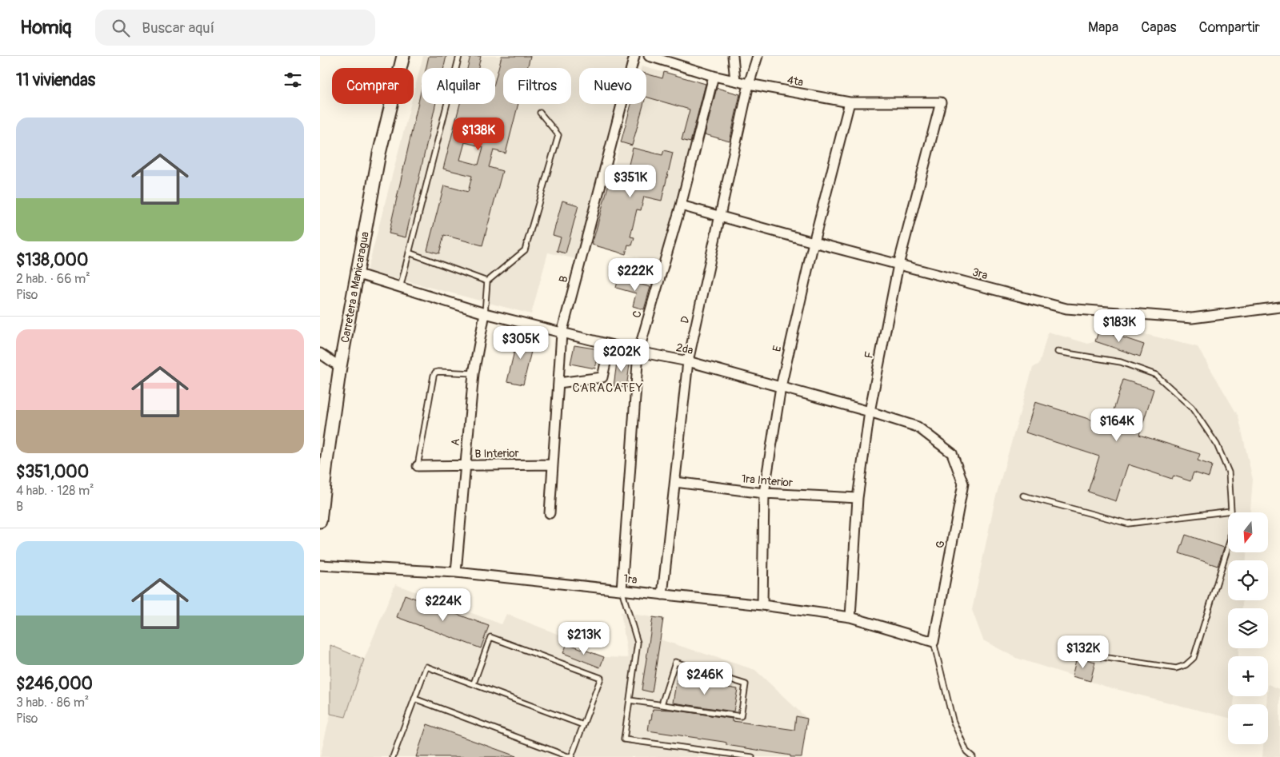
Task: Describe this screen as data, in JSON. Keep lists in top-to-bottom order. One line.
{"streets":{"main road":["Carretera a Manicaragua"],"street":["4ta","3ra","B","C","D","2da","E","F","A","B Interior","1ra Interior","G","1ra"]},"crossings":[["4ta","C"],["4ta","D"],["4ta","E"],["4ta","F"],["3ra","C"],["3ra","D"],["3ra","E"],["3ra","F"],["B","2da"],["B","B Interior"],["Carretera a Manicaragua","2da"],["C","2da"],["C","1ra"],["D","2da"],["D","1ra Interior"],["D","1ra"],["2da","E"],["2da","F"],["2da","A"],["2da","G"],["E","1ra Interior"],["E","1ra"],["F","1ra Interior"],["F","1ra"],["A","B Interior"],["A","1ra"],["G","1ra"]],"districts":["CARACATEY"],"north":"bottom","page":{"header":"Homiq","search":"Buscar aquí","nav":["Mapa","Capas","Compartir"],"heading":"11 viviendas","chip":["Comprar","Alquilar","Filtros","Nuevo"],"list":[{"name":"$138,000","note":"2 hab. · 66 m² · Piso"},{"name":"$351,000","note":"4 hab. · 128 m² · B"},{"name":"$246,000","note":"3 hab. · 86 m² · Piso"}],"price":["$138K","$351K","$222K","$183K","$305K","$202K","$164K","$224K","$213K","$132K","$246K"],"map_buttons":["+","−"]}}
